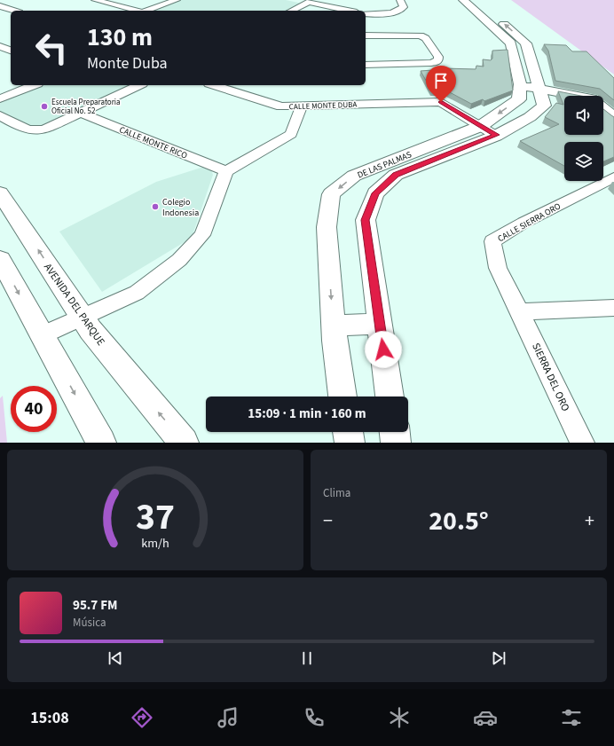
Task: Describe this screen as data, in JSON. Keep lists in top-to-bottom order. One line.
{"streets":{"street":["CALLE MONTE DUBA","CALLE MONTE RICO","DE LAS PALMAS","CALLE SIERRA ORO","AVENIDA DEL PARQUE","SIERRA DEL ORO"]},"crossings":[["CALLE MONTE DUBA","DE LAS PALMAS"],["CALLE SIERRA ORO","SIERRA DEL ORO"]],"places":["Escuela Preparatoria Oficial No. 52","Colegio Indonesia"],"page":{"turn":["130 m","Monte Duba"],"limit":"40","trip":"15:09 · 1 min · 160 m","tile":"Clima","heat":["−","20.5°","+"],"song":["95.7 FM","Música"],"tabs":"15:08","gauge":["37","km/h"]}}
